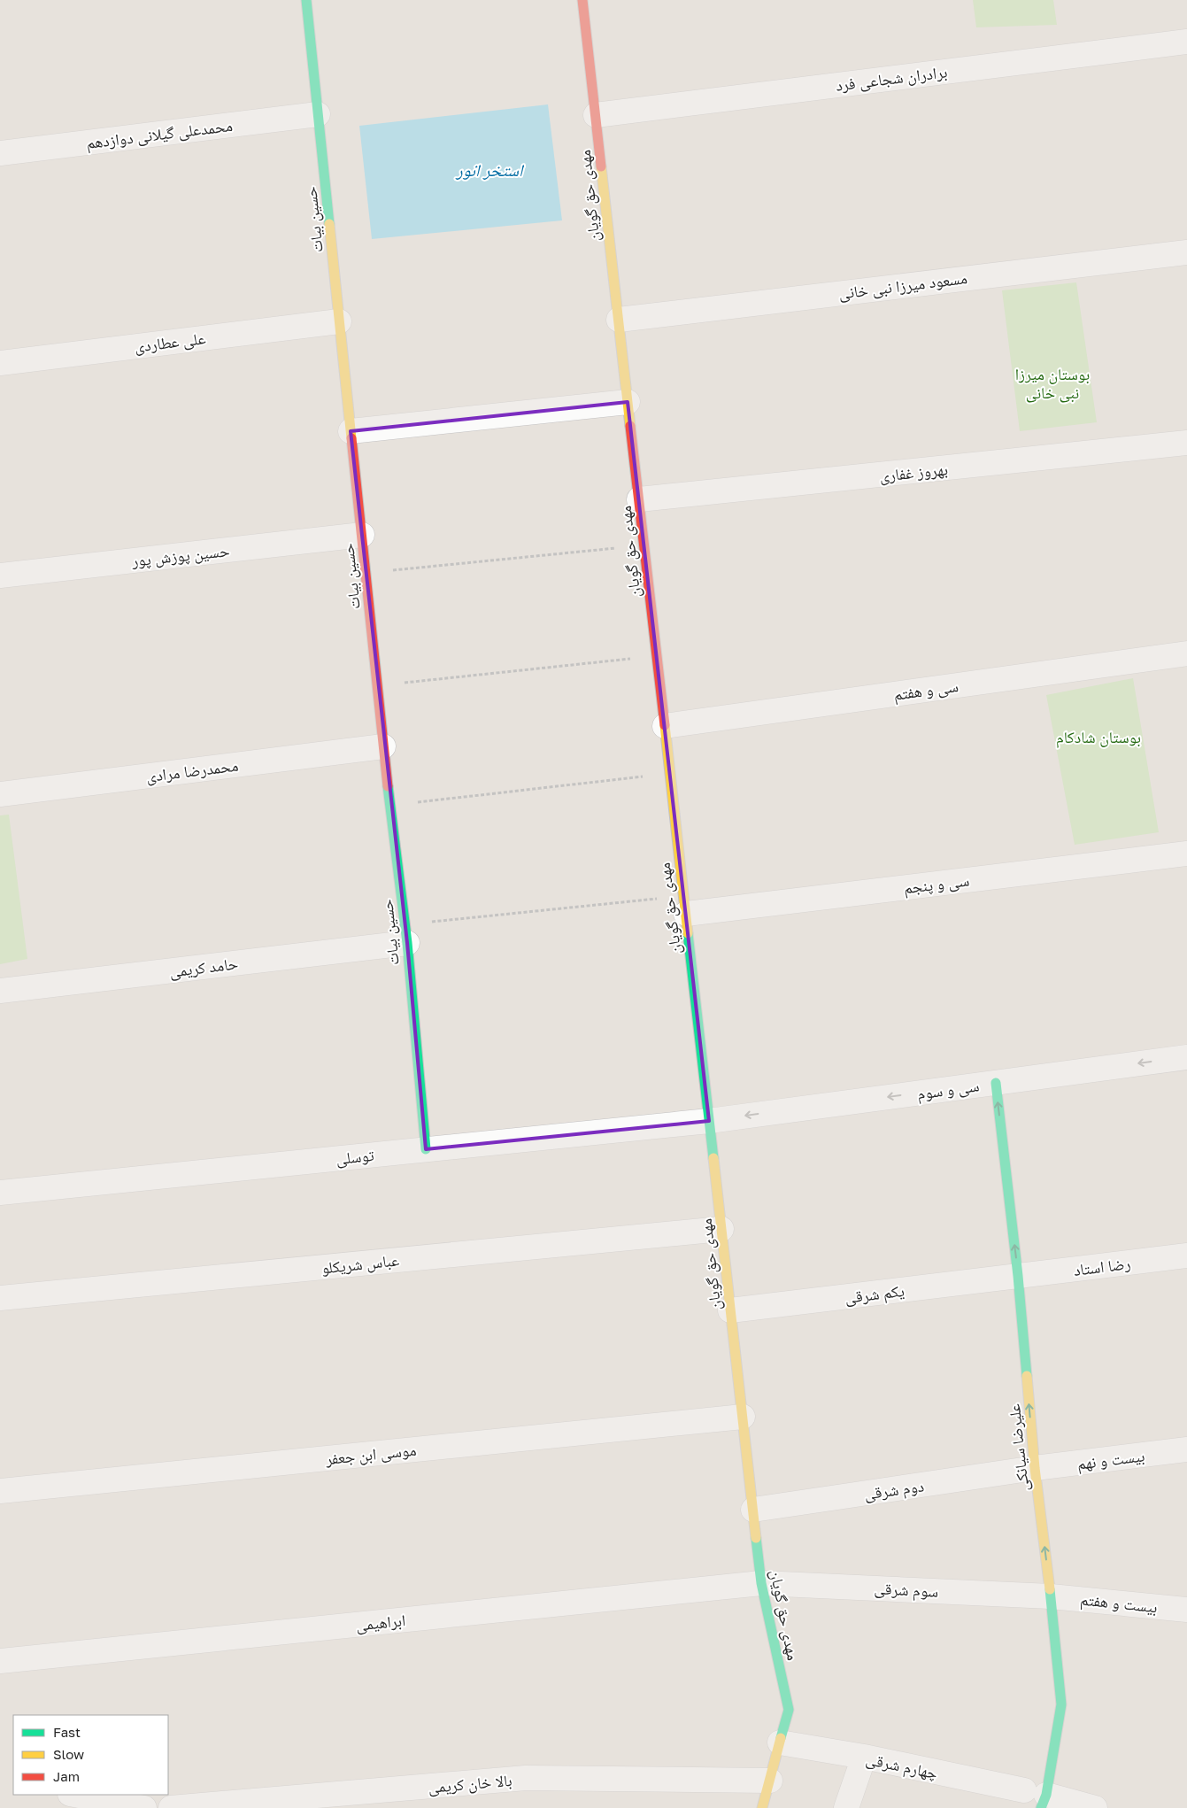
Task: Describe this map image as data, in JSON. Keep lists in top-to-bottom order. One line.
{"streets":{"street":["برادران شجاعی فرد","محمدعلی گیلانی دوازدهم","مهدی حق گویان","حسین بیات","مسعود میرزا نبی خانی","علی عطاردی","بهروز غفاری","حسین پوزش پور","سی و هفتم","محمدرضا مرادی","سی و پنجم","حامد کریمی","سی و سوم","توسلی","عباس شریکلو","رضا استاد","یکم شرقی","علیرضا سیانکی","موسی ابن جعفر","بیست و نهم","دوم شرقی","سوم شرقی","بیست و هفتم","ابراهیمی","چهارم شرقی","بالا خان کریمی"]},"crossings":[["برادران شجاعی فرد","مهدی حق گویان"],["محمدعلی گیلانی دوازدهم","حسین بیات"],["مهدی حق گویان","مسعود میرزا نبی خانی"],["مهدی حق گویان","بهروز غفاری"],["مهدی حق گویان","سی و هفتم"],["مهدی حق گویان","سی و پنجم"],["مهدی حق گویان","سی و سوم"],["مهدی حق گویان","توسلی"],["مهدی حق گویان","عباس شریکلو"],["مهدی حق گویان","یکم شرقی"],["مهدی حق گویان","موسی ابن جعفر"],["مهدی حق گویان","دوم شرقی"],["مهدی حق گویان","سوم شرقی"],["مهدی حق گویان","ابراهیمی"],["مهدی حق گویان","چهارم شرقی"],["مهدی حق گویان","بالا خان کریمی"],["حسین بیات","علی عطاردی"],["حسین بیات","حسین پوزش پور"],["حسین بیات","محمدرضا مرادی"],["حسین بیات","حامد کریمی"],["حسین بیات","توسلی"],["سی و سوم","توسلی"],["سی و سوم","علیرضا سیانکی"],["رضا استاد","یکم شرقی"],["رضا استاد","علیرضا سیانکی"],["یکم شرقی","علیرضا سیانکی"],["علیرضا سیانکی","بیست و نهم"],["علیرضا سیانکی","دوم شرقی"],["علیرضا سیانکی","سوم شرقی"],["علیرضا سیانکی","بیست و هفتم"],["علیرضا سیانکی","چهارم شرقی"],["بیست و نهم","دوم شرقی"],["سوم شرقی","بیست و هفتم"],["سوم شرقی","ابراهیمی"]],"one_way":["سی و سوم","علیرضا سیانکی"],"water":["استخر انور"],"parks":["بوستان میرزا نبی خانی","بوستان شادکام"],"legend":["Fast","Slow","Jam"]}
